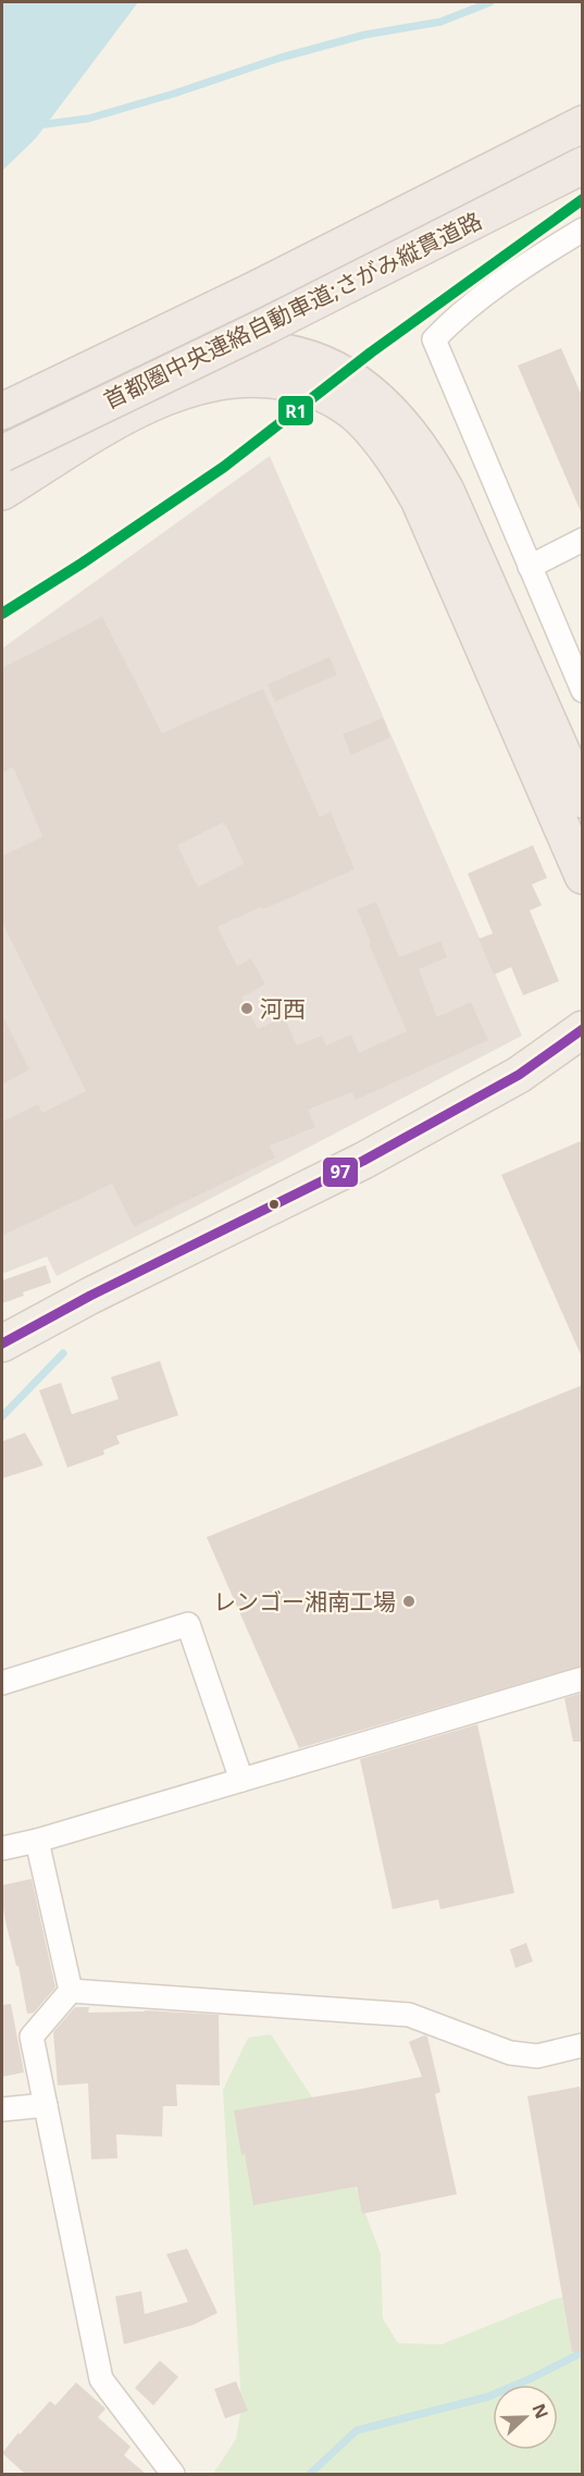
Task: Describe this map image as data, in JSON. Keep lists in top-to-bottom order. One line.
{"streets":{"highway":["首都圏中央連絡自動車道;さがみ縦貫道路"]},"places":["河西","レンゴー湘南工場"],"lines":["transit line R1","transit line 97"],"north":"right"}
